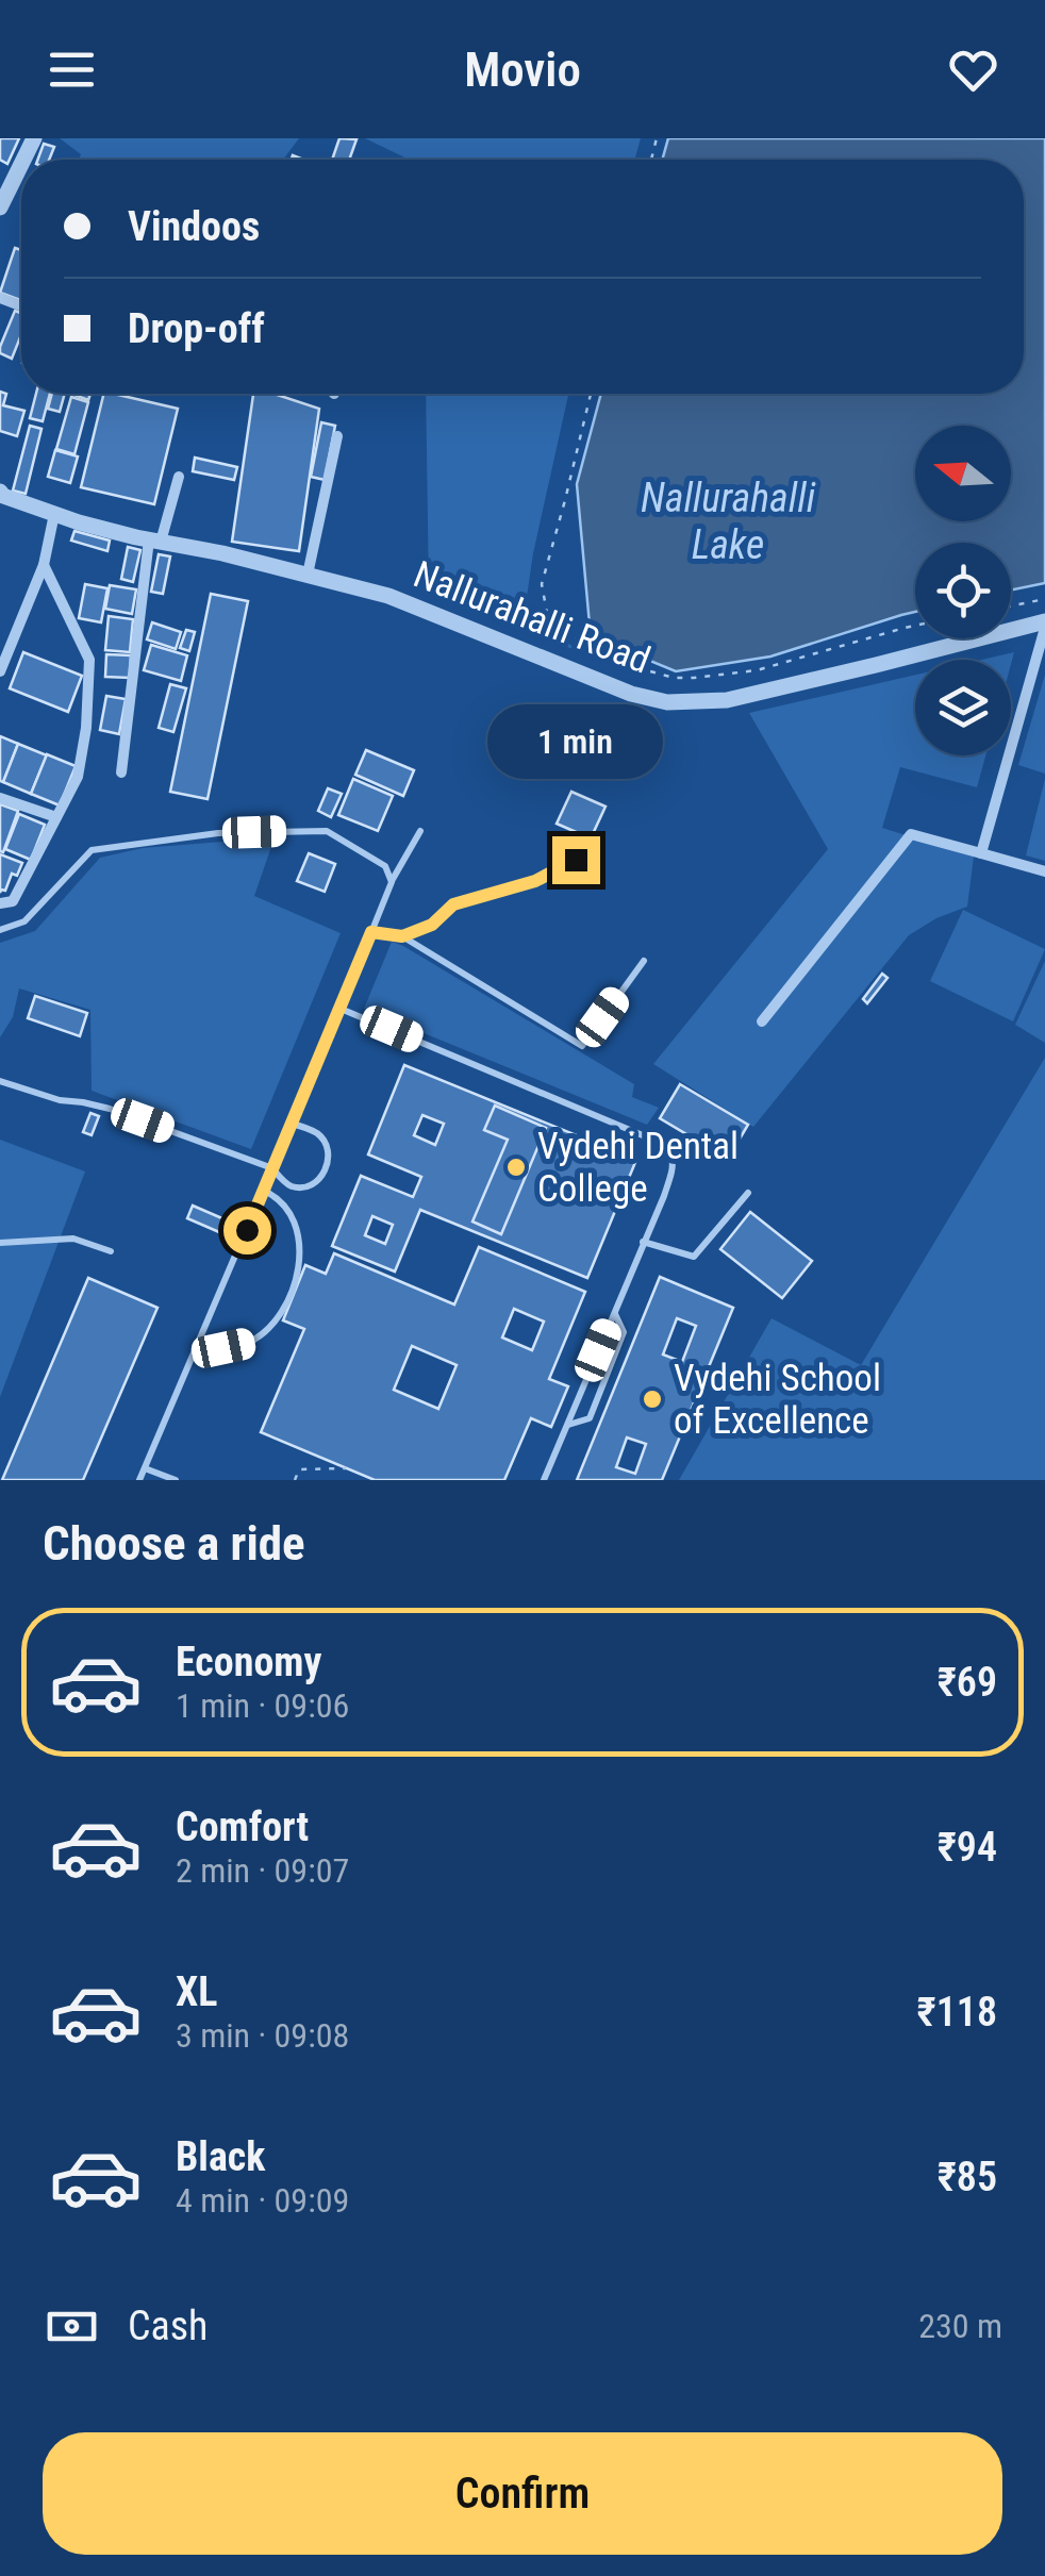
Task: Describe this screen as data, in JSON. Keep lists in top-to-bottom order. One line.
{"streets":{"street":["Nallurahalli Road"]},"water":["Nallurahalli Lake"],"places":["Vydehi Dental College","Vydehi School of Excellence"],"north":"left","page":{"header":"Movio","banner":["Vindoos","Drop-off"],"bubble":"1 min","heading":"Choose a ride","list":[{"name":"Economy","note":"1 min · 09:06","value":"₹69"},{"name":"Comfort","note":"2 min · 09:07","value":"₹94"},{"name":"XL","note":"3 min · 09:08","value":"₹118"},{"name":"Black","note":"4 min · 09:09","value":"₹85"}],"pay":["Cash","230 m"],"buttons":"Confirm"}}
